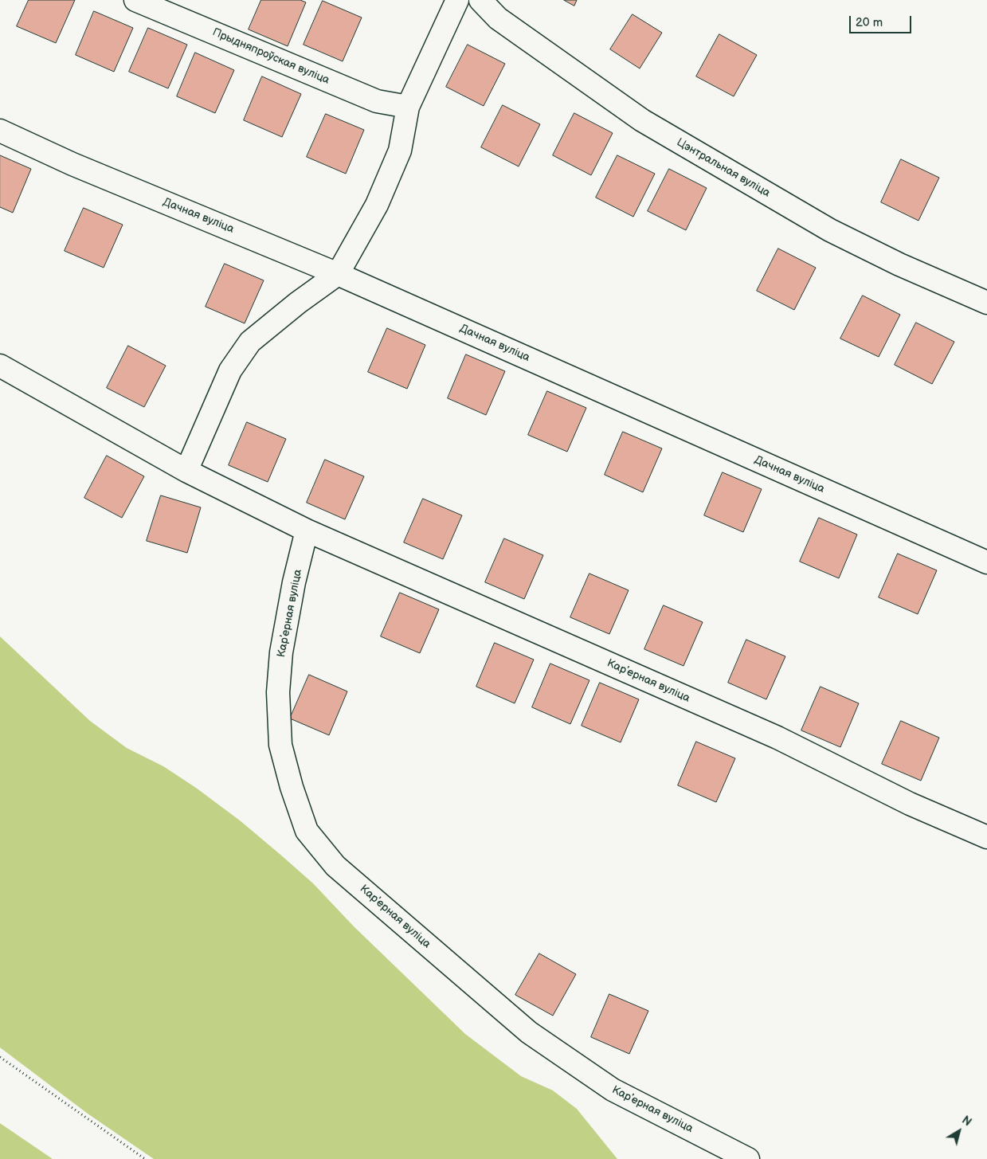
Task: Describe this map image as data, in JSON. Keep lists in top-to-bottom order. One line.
{"streets":{"street":["Прыдняпроўская вуліца","Цэнтральная вуліца","Дачная вуліца","Карʼерная вуліца"]},"scale_bar":"20 m","north":"top right"}
